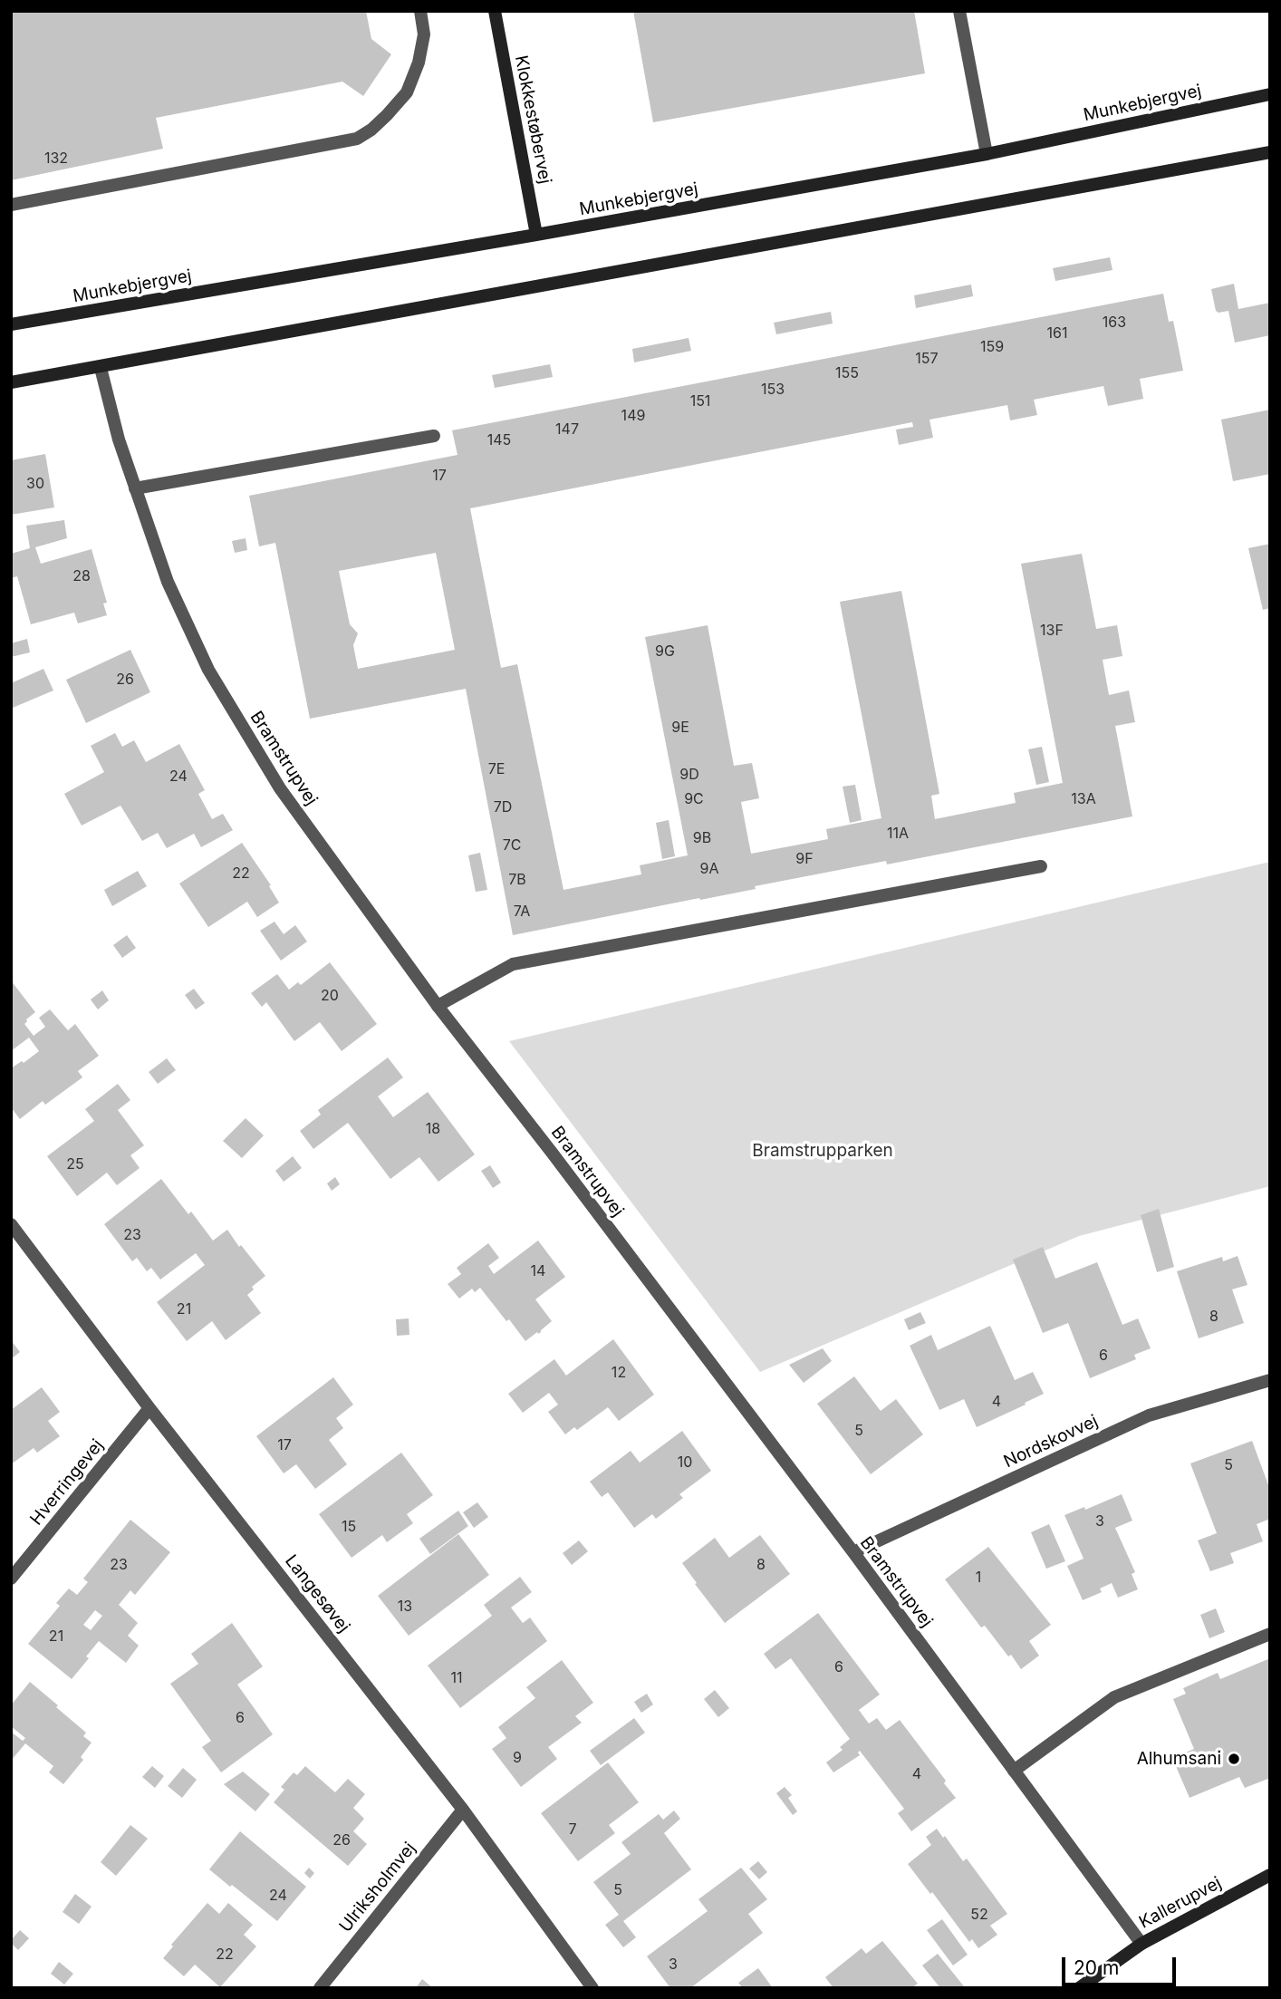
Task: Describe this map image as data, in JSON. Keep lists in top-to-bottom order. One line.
{"streets":{"street":["Munkebjergvej","Klokkestøbervej","Bramstrupvej","Nordskovvej","Hverringevej","Langesøvej","Ulriksholmvej","Kallerupvej"]},"crossings":[["Munkebjergvej","Klokkestøbervej"],["Bramstrupvej","Nordskovvej"],["Bramstrupvej","Kallerupvej"],["Hverringevej","Langesøvej"],["Langesøvej","Ulriksholmvej"]],"parks":["Bramstrupparken"],"places":["Alhumsani"],"house_numbers":["132","163","161","159","157","155","153","151","149","147","145","17","30","28","13F","9G","26","9E","7E","9D","24","9C","13A","7D","11A","9B","7C","9F","9A","22","7B","7A","20","18","25","23","14","21","8","6","12","4","5","17","10","5","3","15","23","8","1","13","21","6","11","6","9","4","7","26","5","24","52","22","3"],"scale_bar":"20 m"}
